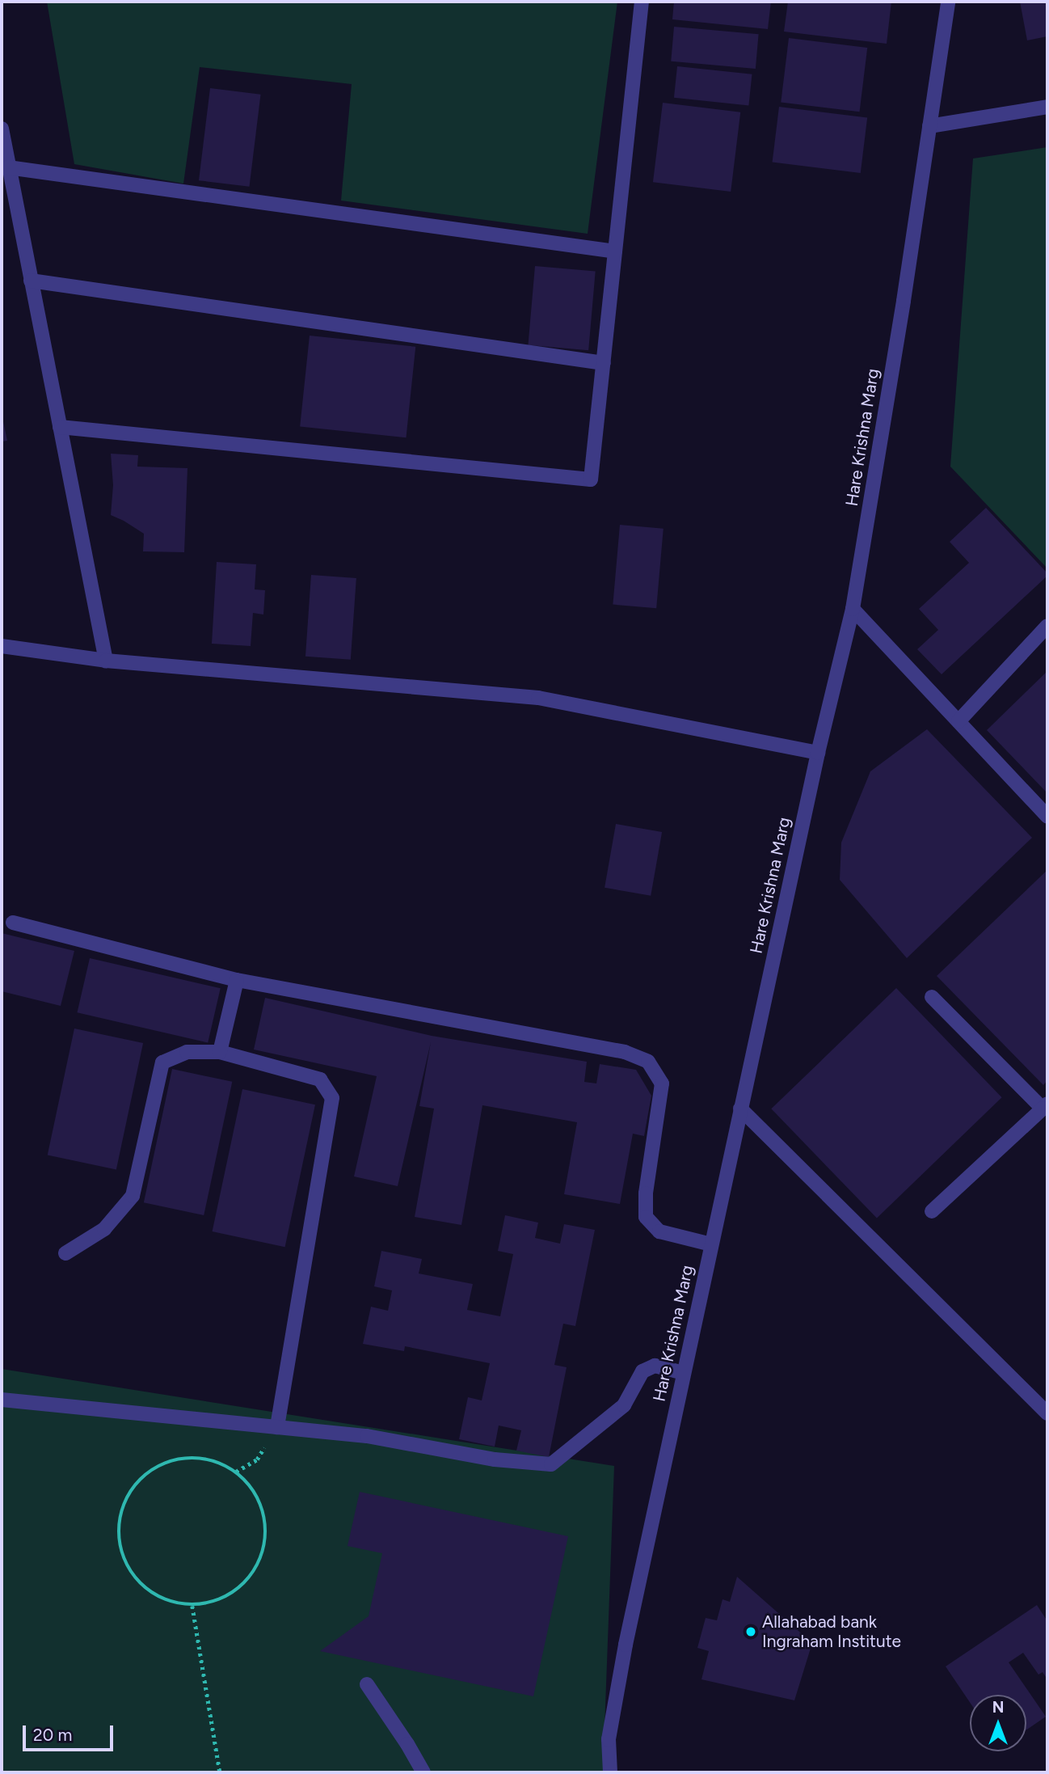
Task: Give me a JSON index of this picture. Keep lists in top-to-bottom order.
{
  "streets": {
    "street": ["Hare Krishna Marg"]
  },
  "places": ["Allahabad bank Ingraham Institute"],
  "scale_bar": "20 m",
  "north": "top"
}
